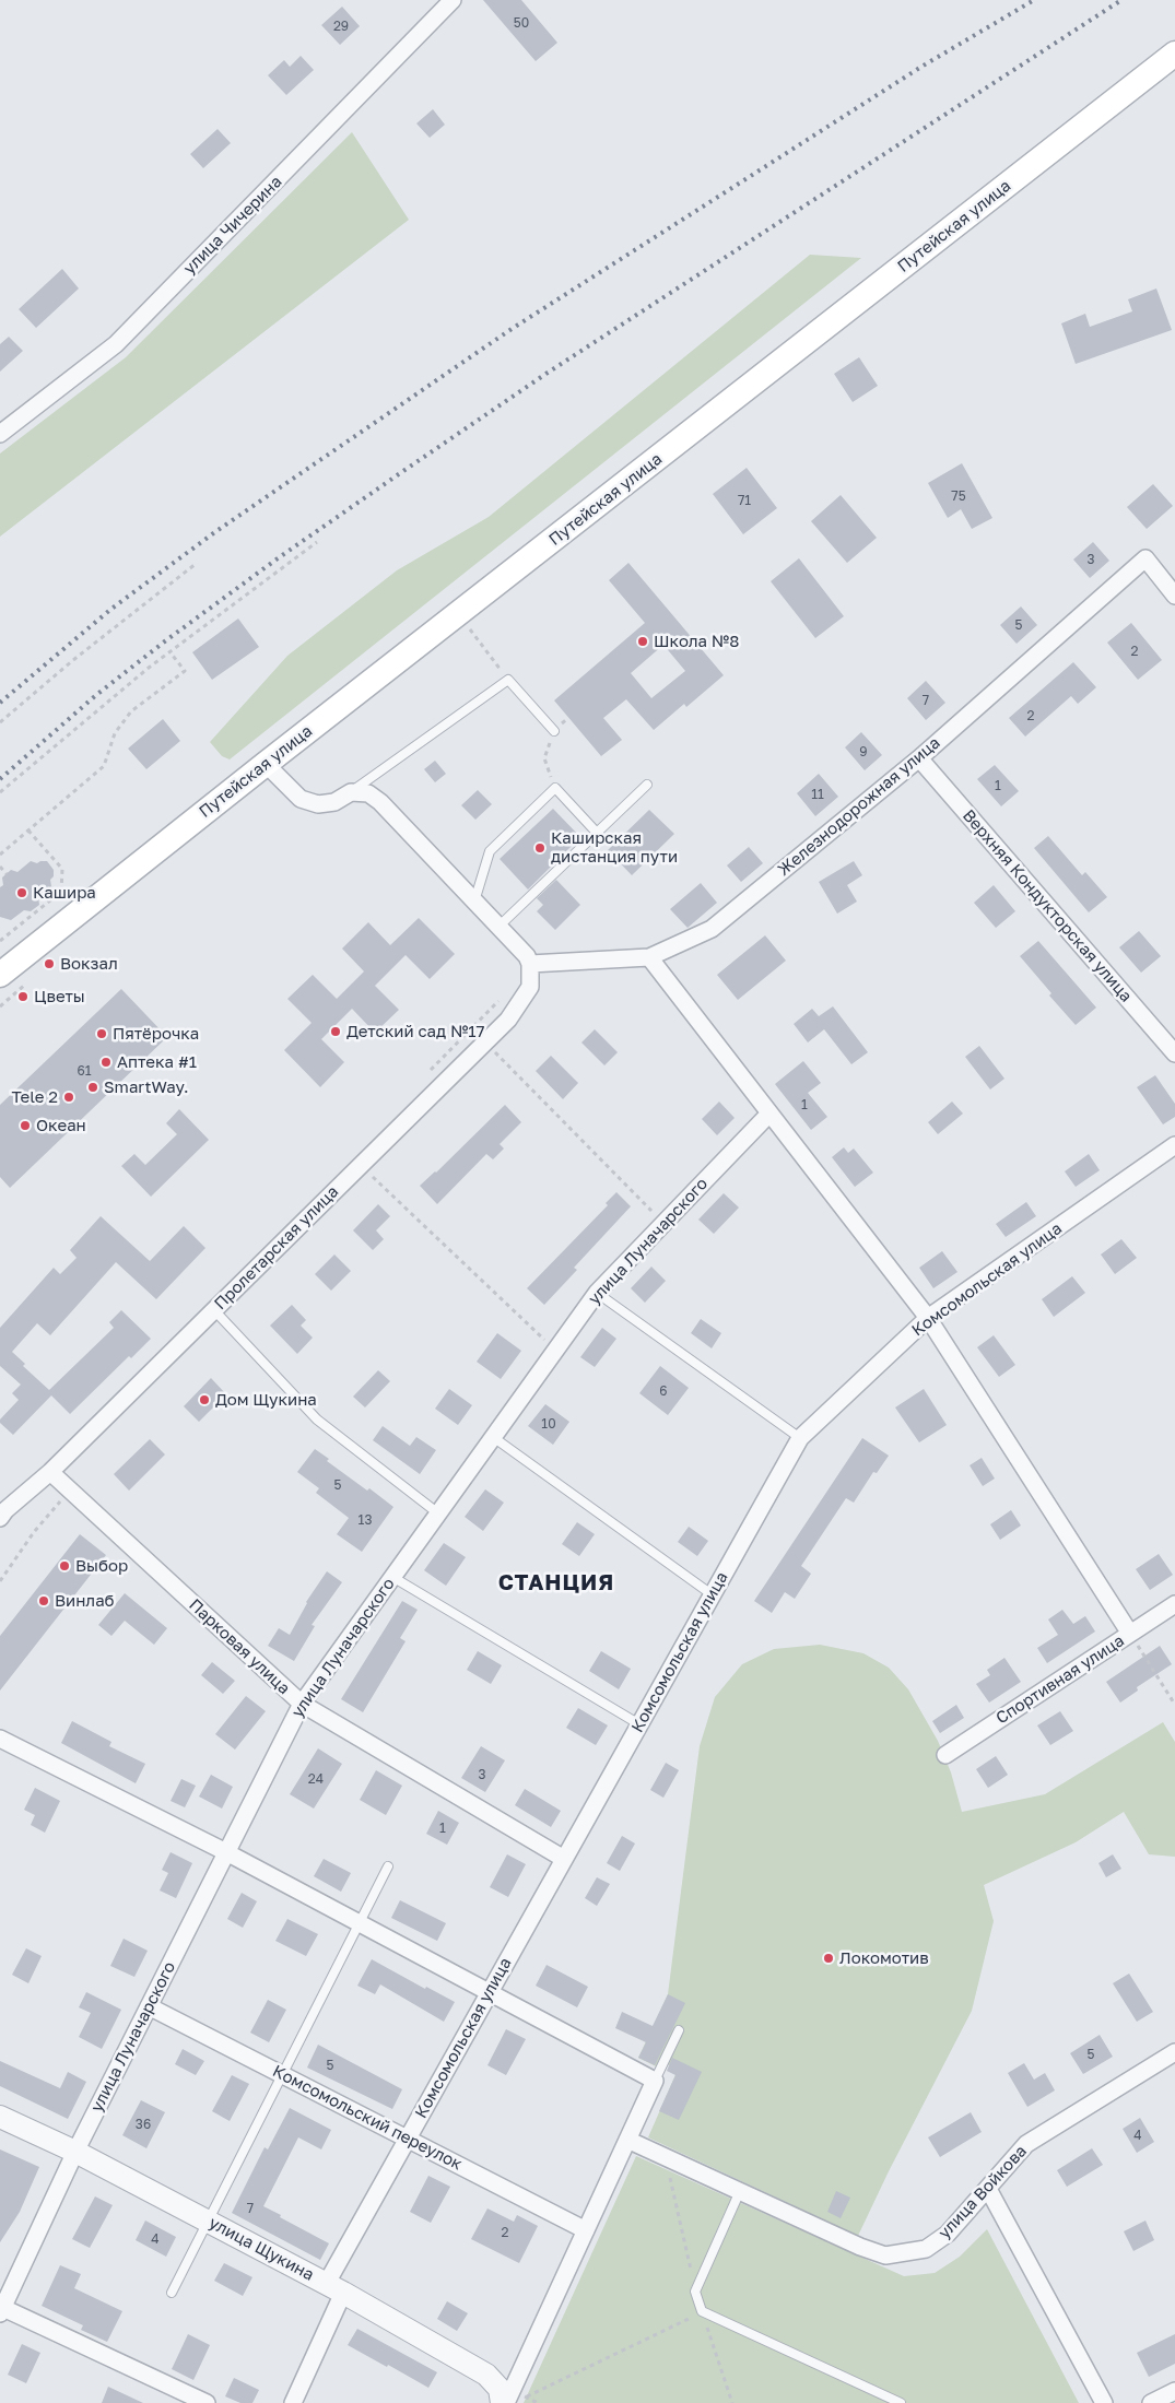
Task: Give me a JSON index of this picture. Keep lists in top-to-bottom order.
{
  "streets": {
    "main road": ["Путейская улица"],
    "street": [
      "улица Чичерина",
      "Железнодорожная улица",
      "Верхняя Кондукторская улица",
      "улица Луначарского",
      "Пролетарская улица",
      "Комсомольская улица",
      "Парковая улица",
      "Спортивная улица",
      "Комсомольский переулок",
      "улица Войкова",
      "улица Щукина"
    ]
  },
  "crossings": [
    ["Железнодорожная улица", "Верхняя Кондукторская улица"],
    ["Железнодорожная улица", "Пролетарская улица"],
    ["улица Луначарского", "Парковая улица"],
    ["улица Луначарского", "Комсомольский переулок"],
    ["улица Луначарского", "улица Щукина"],
    ["Пролетарская улица", "Парковая улица"],
    ["Комсомольская улица", "Парковая улица"],
    ["Комсомольская улица", "Комсомольский переулок"],
    ["Комсомольская улица", "улица Щукина"]
  ],
  "districts": ["СТАНЦИЯ"],
  "places": [
    "Школа №8",
    "Каширская дистанция пути",
    "Кашира",
    "Вокзал",
    "Цветы",
    "Детский сад №17",
    "Пятёрочка",
    "Аптека #1",
    "SmartWay.",
    "Tele 2",
    "Океан",
    "Дом Щукина",
    "Выбор",
    "Винлаб",
    "Локомотив"
  ],
  "house_numbers": [
    "50",
    "29",
    "75",
    "71",
    "3",
    "5",
    "2",
    "7",
    "2",
    "9",
    "1",
    "11",
    "61",
    "1",
    "6",
    "10",
    "5",
    "13",
    "3",
    "24",
    "1",
    "5",
    "5",
    "36",
    "4",
    "7",
    "2",
    "4"
  ]
}
